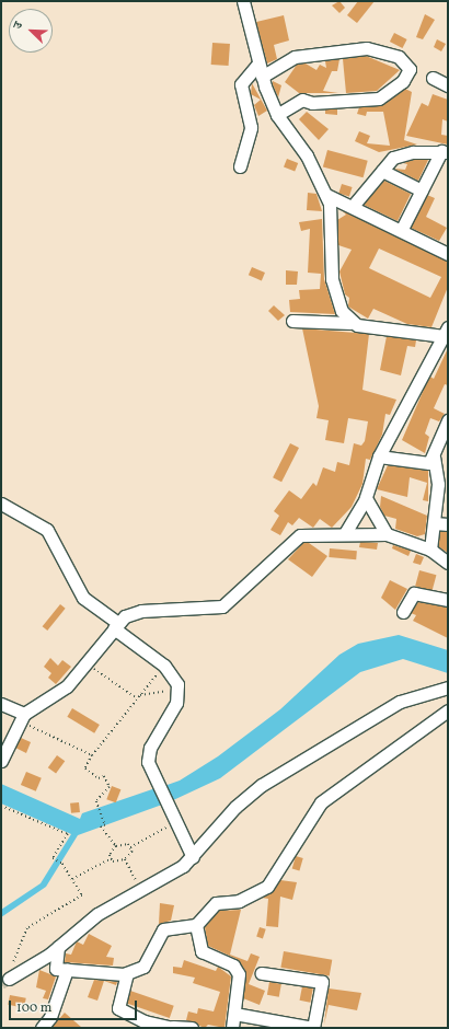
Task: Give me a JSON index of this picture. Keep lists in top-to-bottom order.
{
  "scale_bar": "100 m",
  "north": "top left"
}
